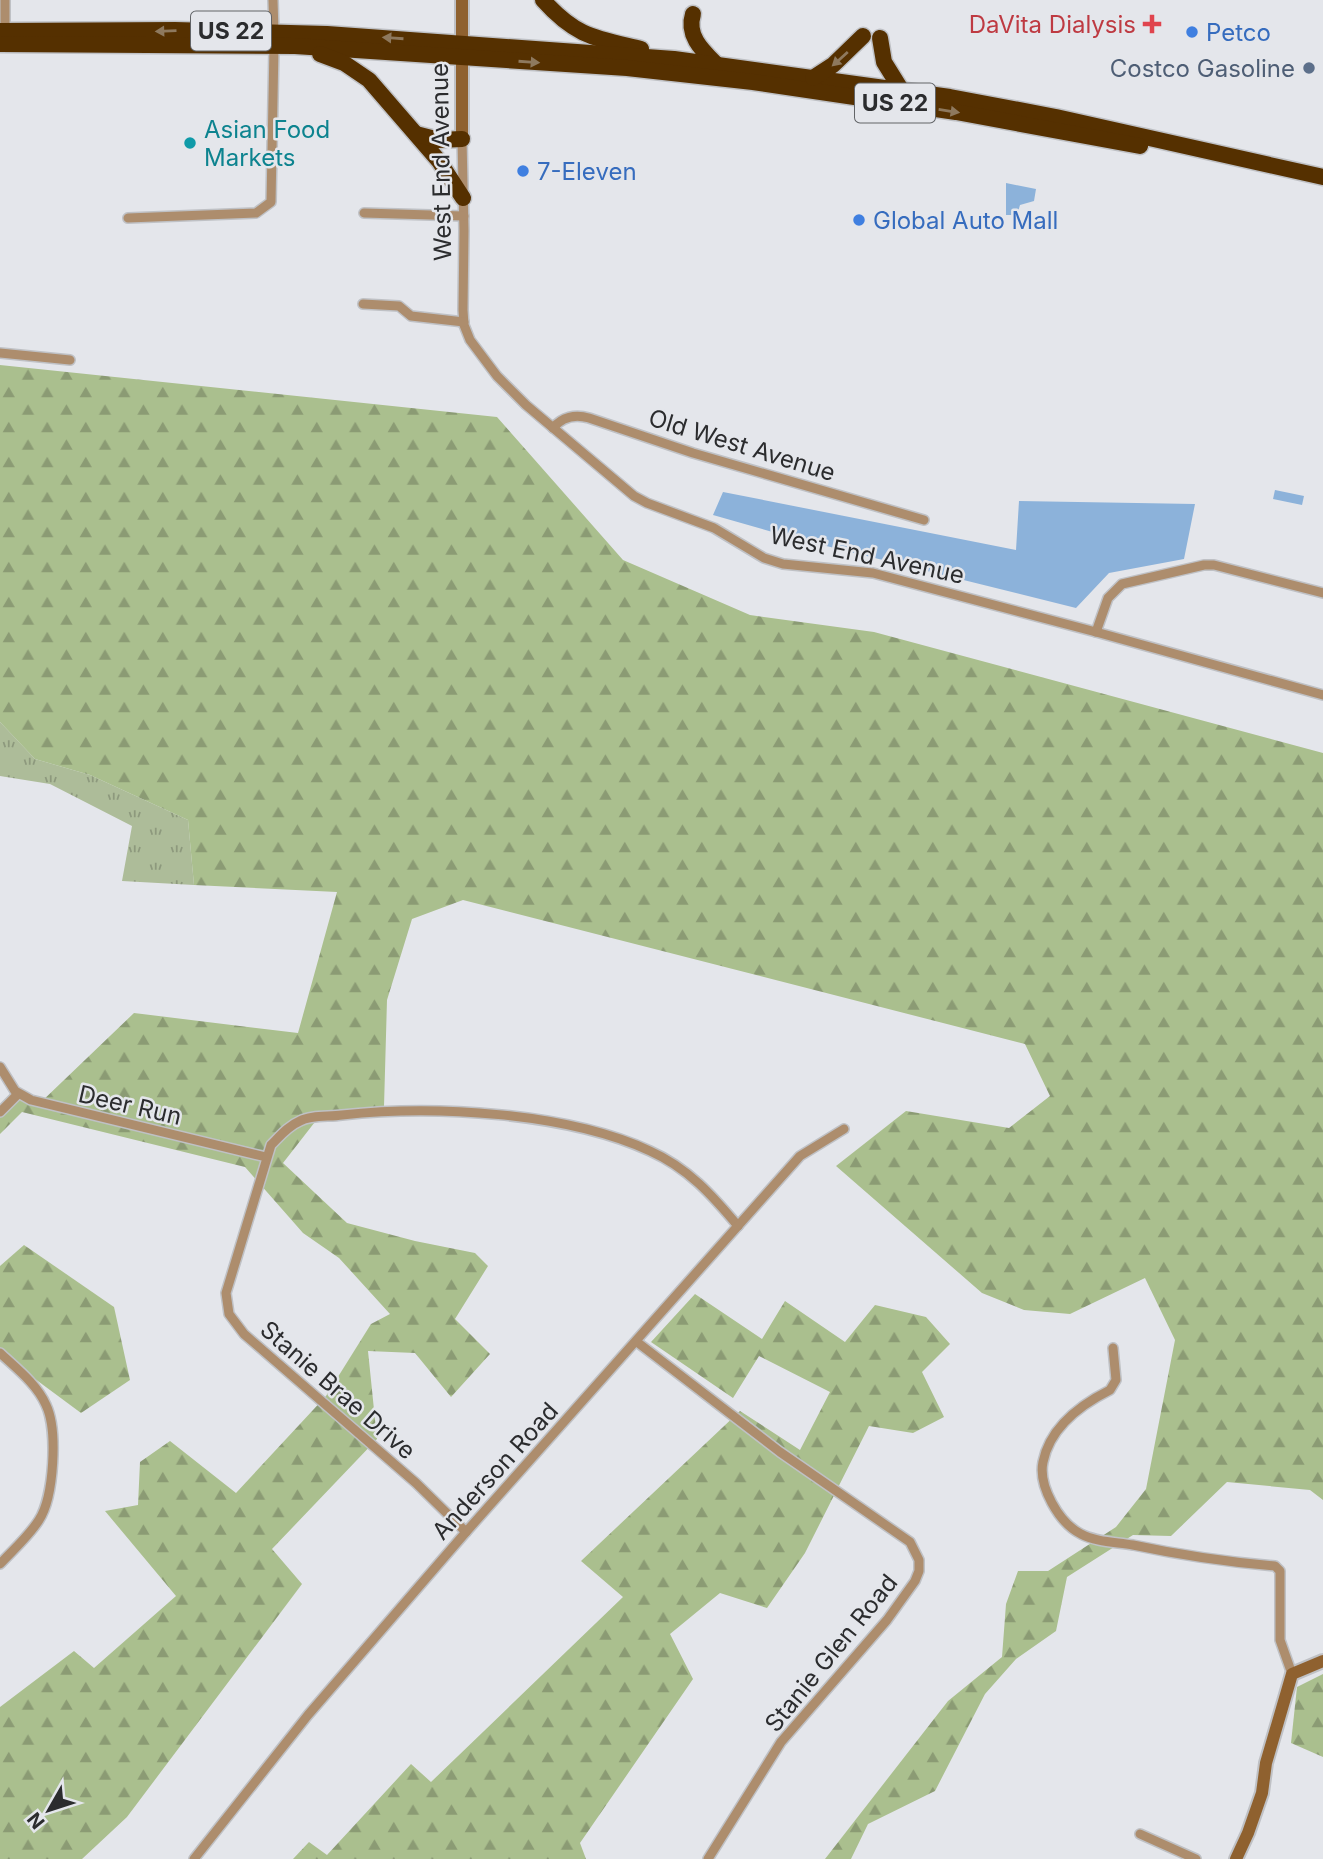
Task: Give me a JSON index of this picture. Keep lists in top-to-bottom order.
{
  "streets": {
    "highway": ["US 22"],
    "street": [
      "West End Avenue",
      "Old West Avenue",
      "Deer Run",
      "Stanie Brae Drive",
      "Anderson Road",
      "Stanie Glen Road"
    ]
  },
  "crossings": [
    ["US 22", "West End Avenue"],
    ["West End Avenue", "Old West Avenue"],
    ["Deer Run", "Stanie Brae Drive"],
    ["Stanie Brae Drive", "Anderson Road"],
    ["Anderson Road", "Stanie Glen Road"]
  ],
  "places": {
    "health": ["DaVita Dialysis"],
    "other": [
      "Petco",
      "Costco Gasoline",
      "Asian Food Markets",
      "7-Eleven",
      "Global Auto Mall"
    ]
  },
  "north": "bottom left"
}
